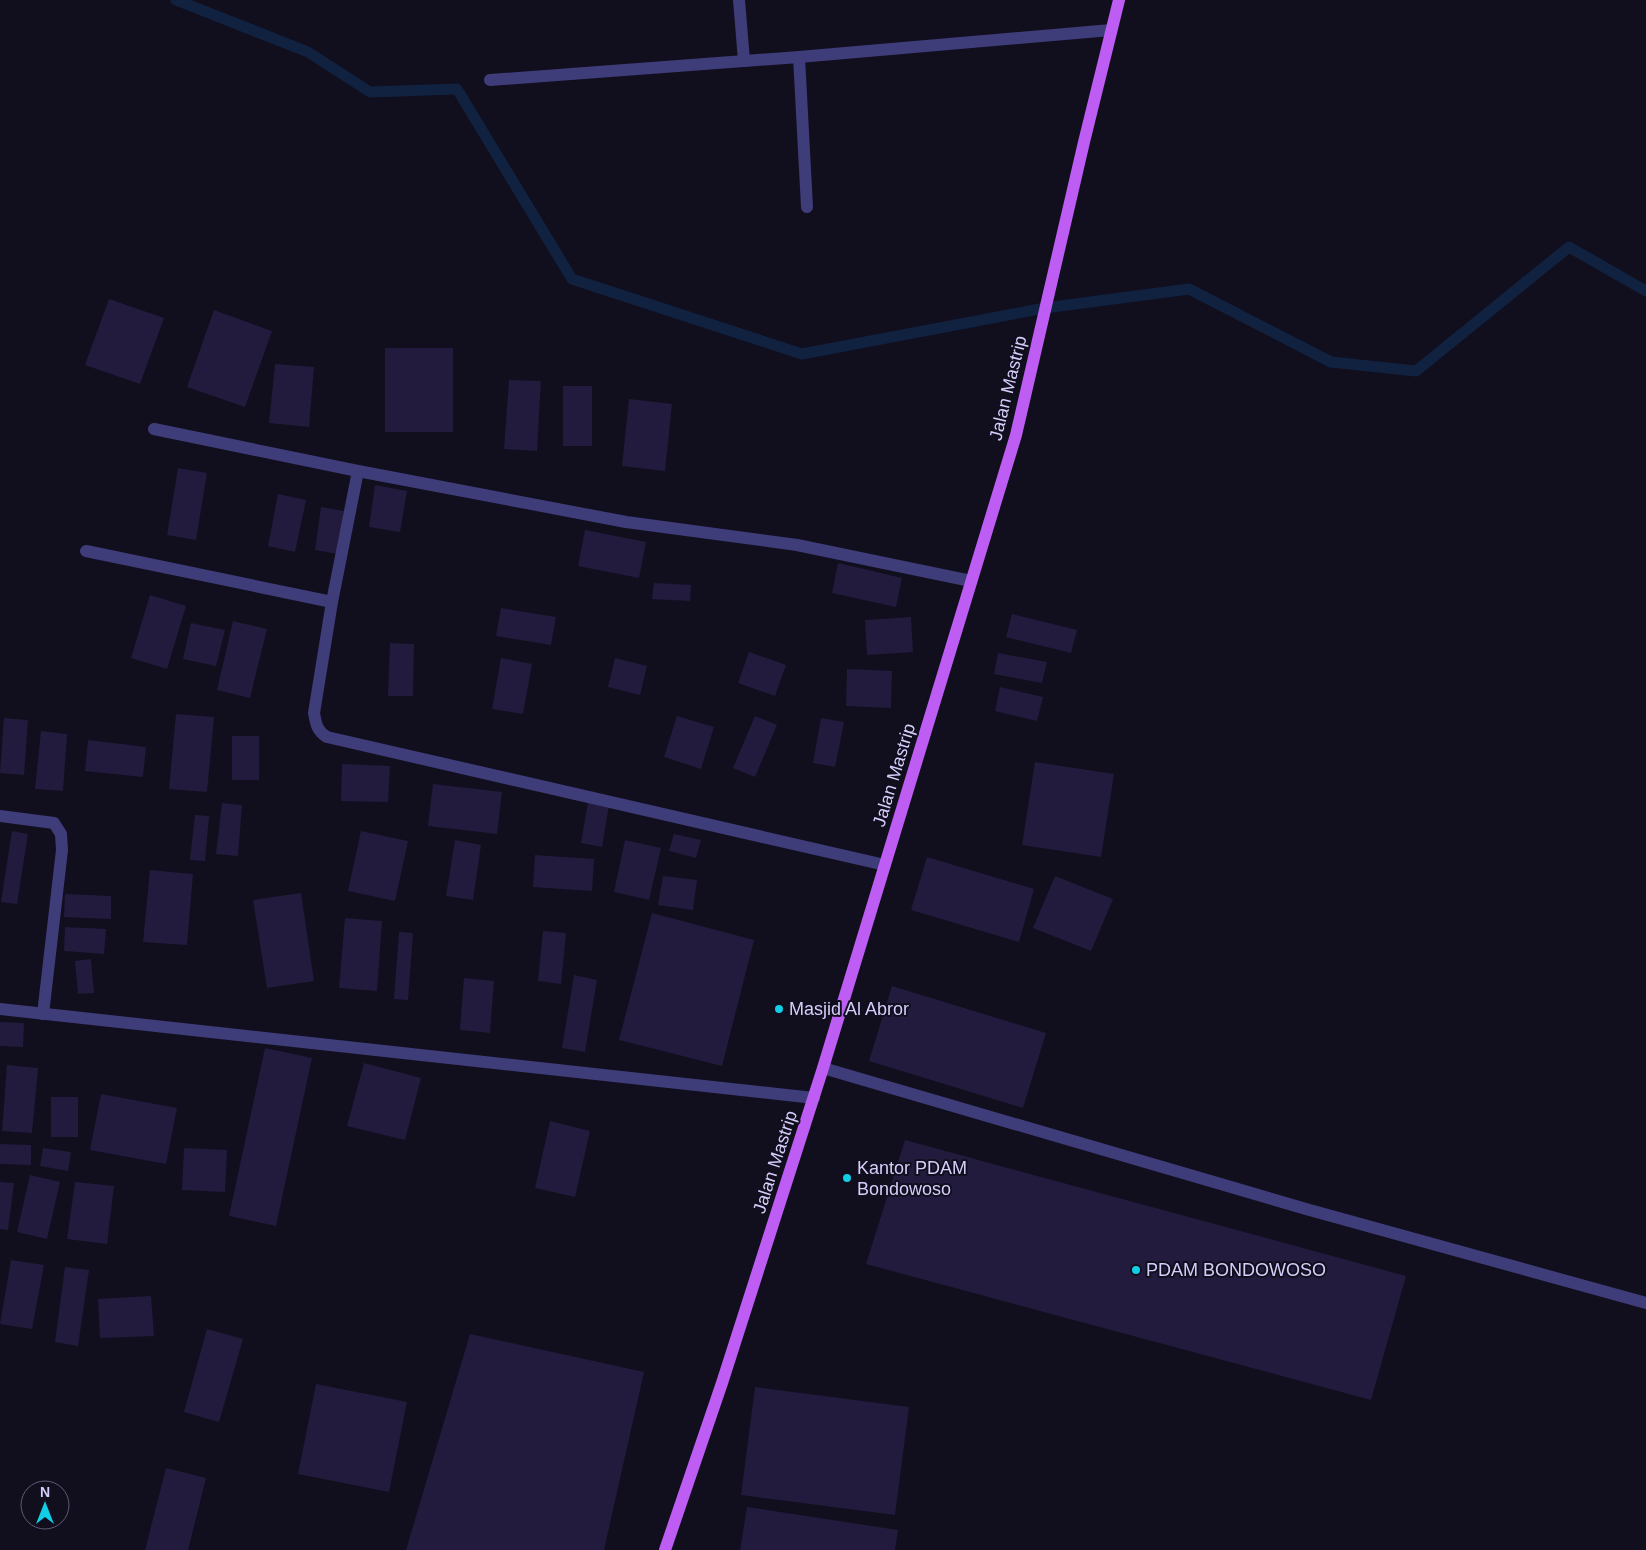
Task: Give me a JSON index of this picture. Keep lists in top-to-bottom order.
{
  "streets": {
    "main road": ["Jalan Mastrip"]
  },
  "places": ["Masjid Al Abror", "Kantor PDAM Bondowoso", "PDAM BONDOWOSO"],
  "north": "top"
}
